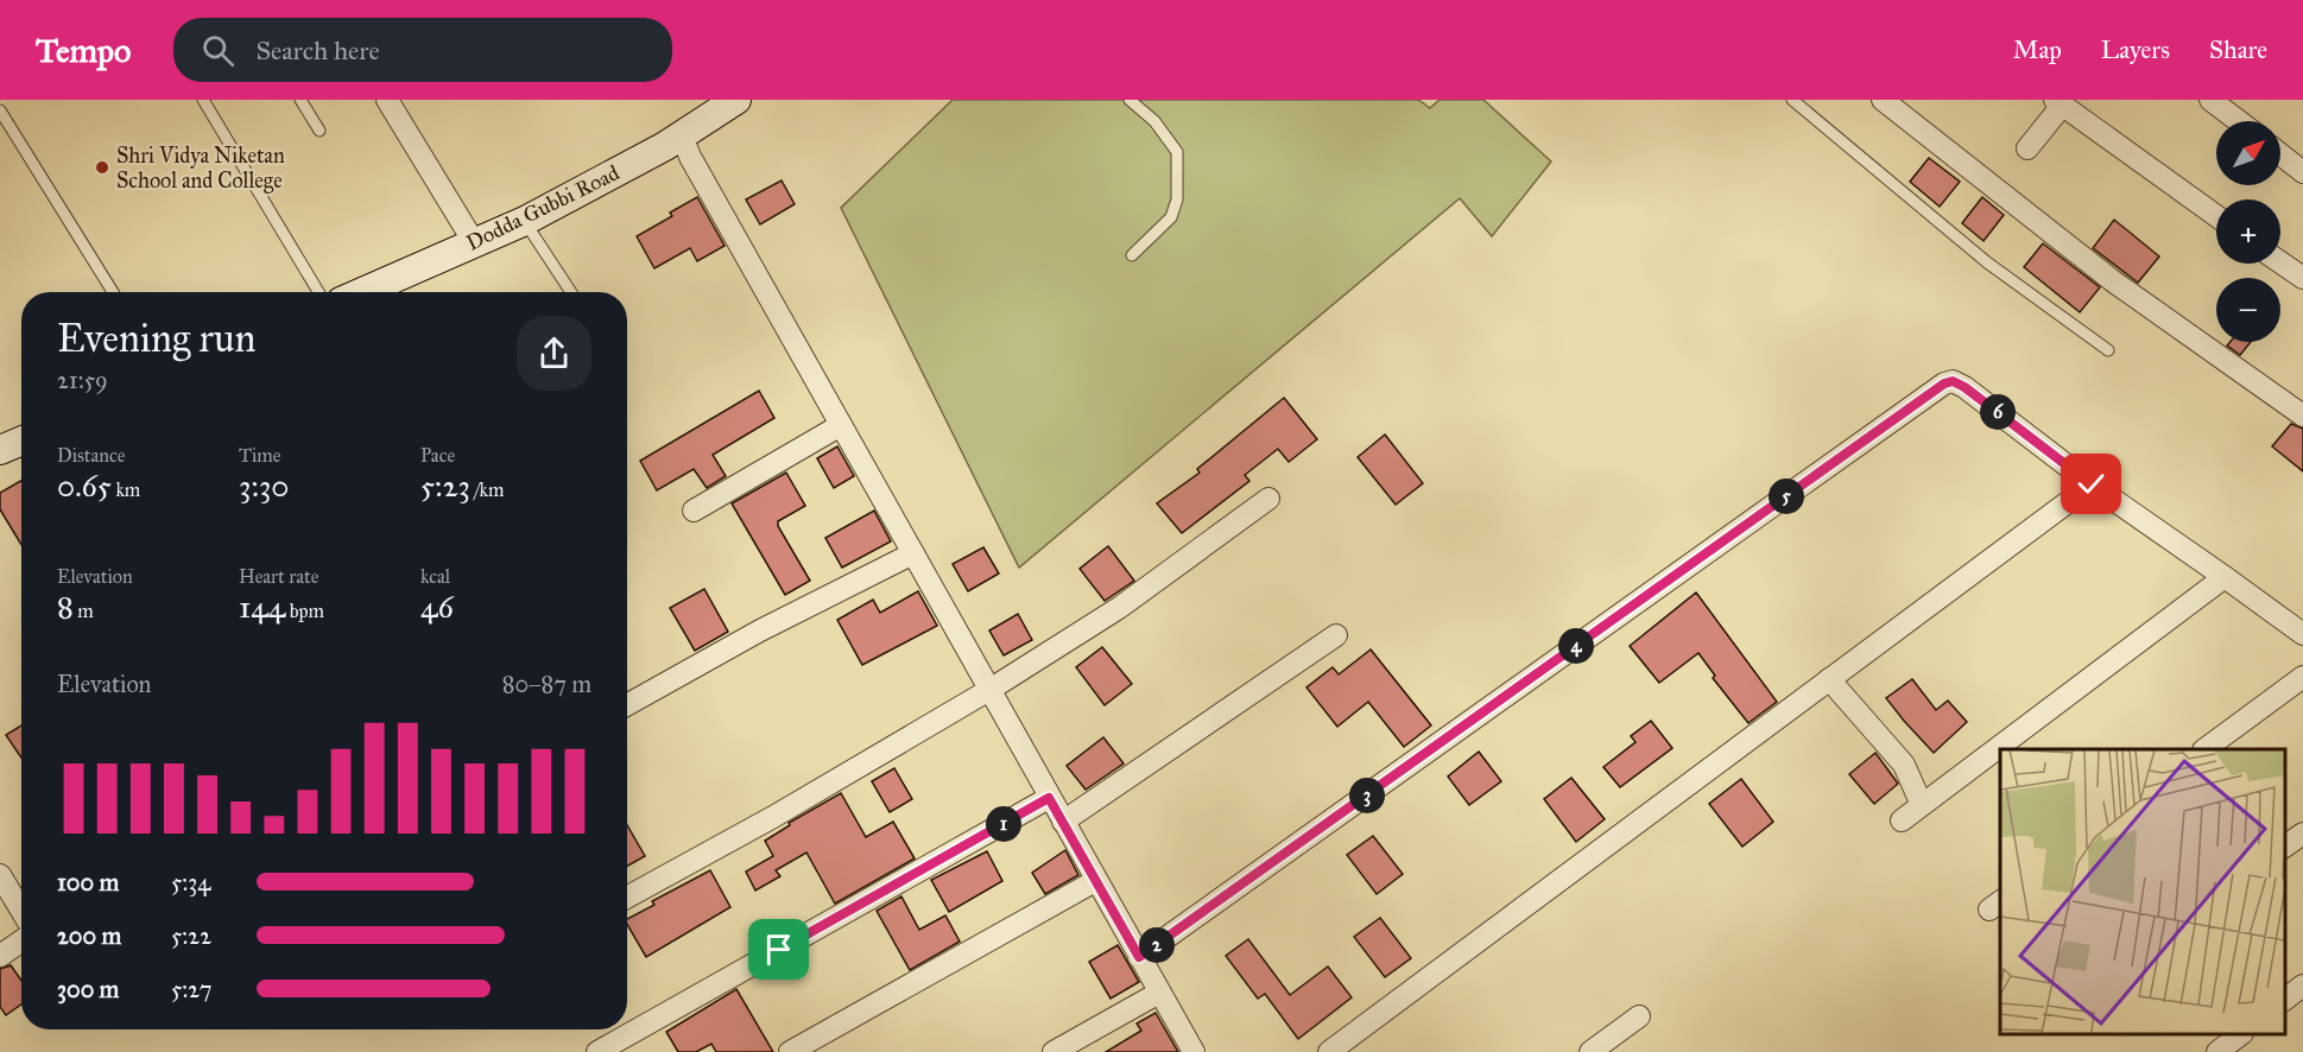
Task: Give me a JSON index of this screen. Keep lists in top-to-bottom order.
{
  "streets": {
    "main road": ["Dodda Gubbi Road"]
  },
  "places": ["Shri Vidya Niketan School and College"],
  "north": "top right",
  "page": {
    "header": "Tempo",
    "search": "Search here",
    "nav": ["Map", "Layers", "Share"],
    "map_buttons": ["+", "−"],
    "heading": ["Evening run", "21:59"],
    "pins": [
      "6",
      "5",
      "4",
      "3",
      "1",
      "2"
    ],
    "stats": [
      ["Distance", "0.65 km"],
      ["Time", "3:30"],
      ["Pace", "5:23 /km"],
      ["Elevation", "8 m"],
      ["Heart rate", "144 bpm"],
      ["kcal", "46"]
    ],
    "chart": ["Elevation", "80–87 m"],
    "list": [
      {
        "name": "100 m",
        "note": "5:34"
      },
      {
        "name": "200 m",
        "note": "5:22"
      },
      {
        "name": "300 m",
        "note": "5:27"
      }
    ]
  }
}
